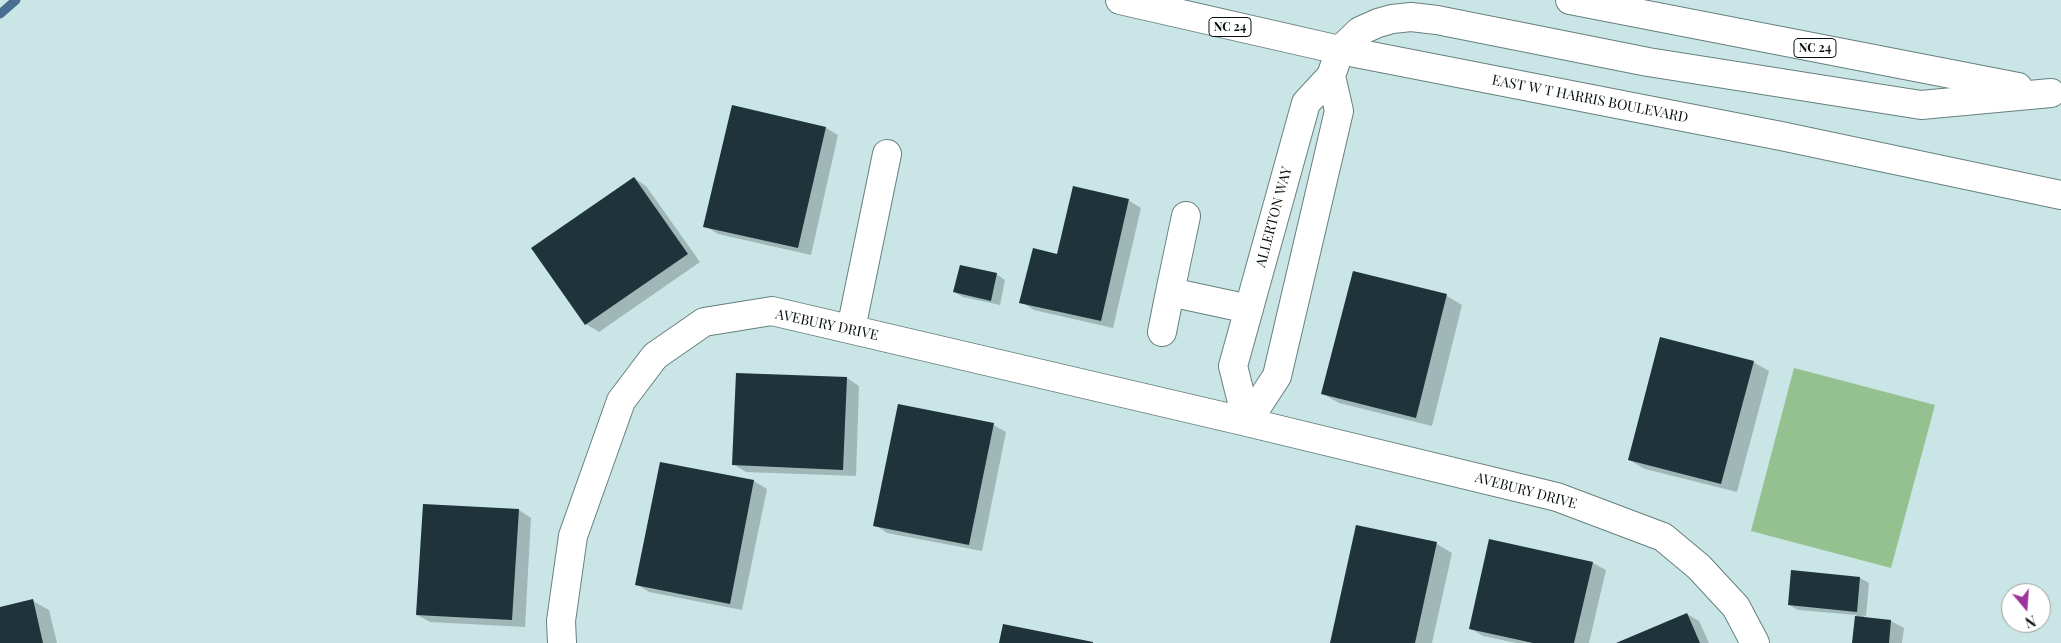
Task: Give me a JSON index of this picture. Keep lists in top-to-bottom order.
{
  "streets": {
    "street": [
      "NC 24",
      "EAST W T HARRIS BOULEVARD",
      "ALLERTON WAY",
      "AVEBURY DRIVE"
    ]
  },
  "crossings": [
    ["EAST W T HARRIS BOULEVARD", "ALLERTON WAY"],
    ["ALLERTON WAY", "AVEBURY DRIVE"]
  ],
  "north": "bottom"
}
